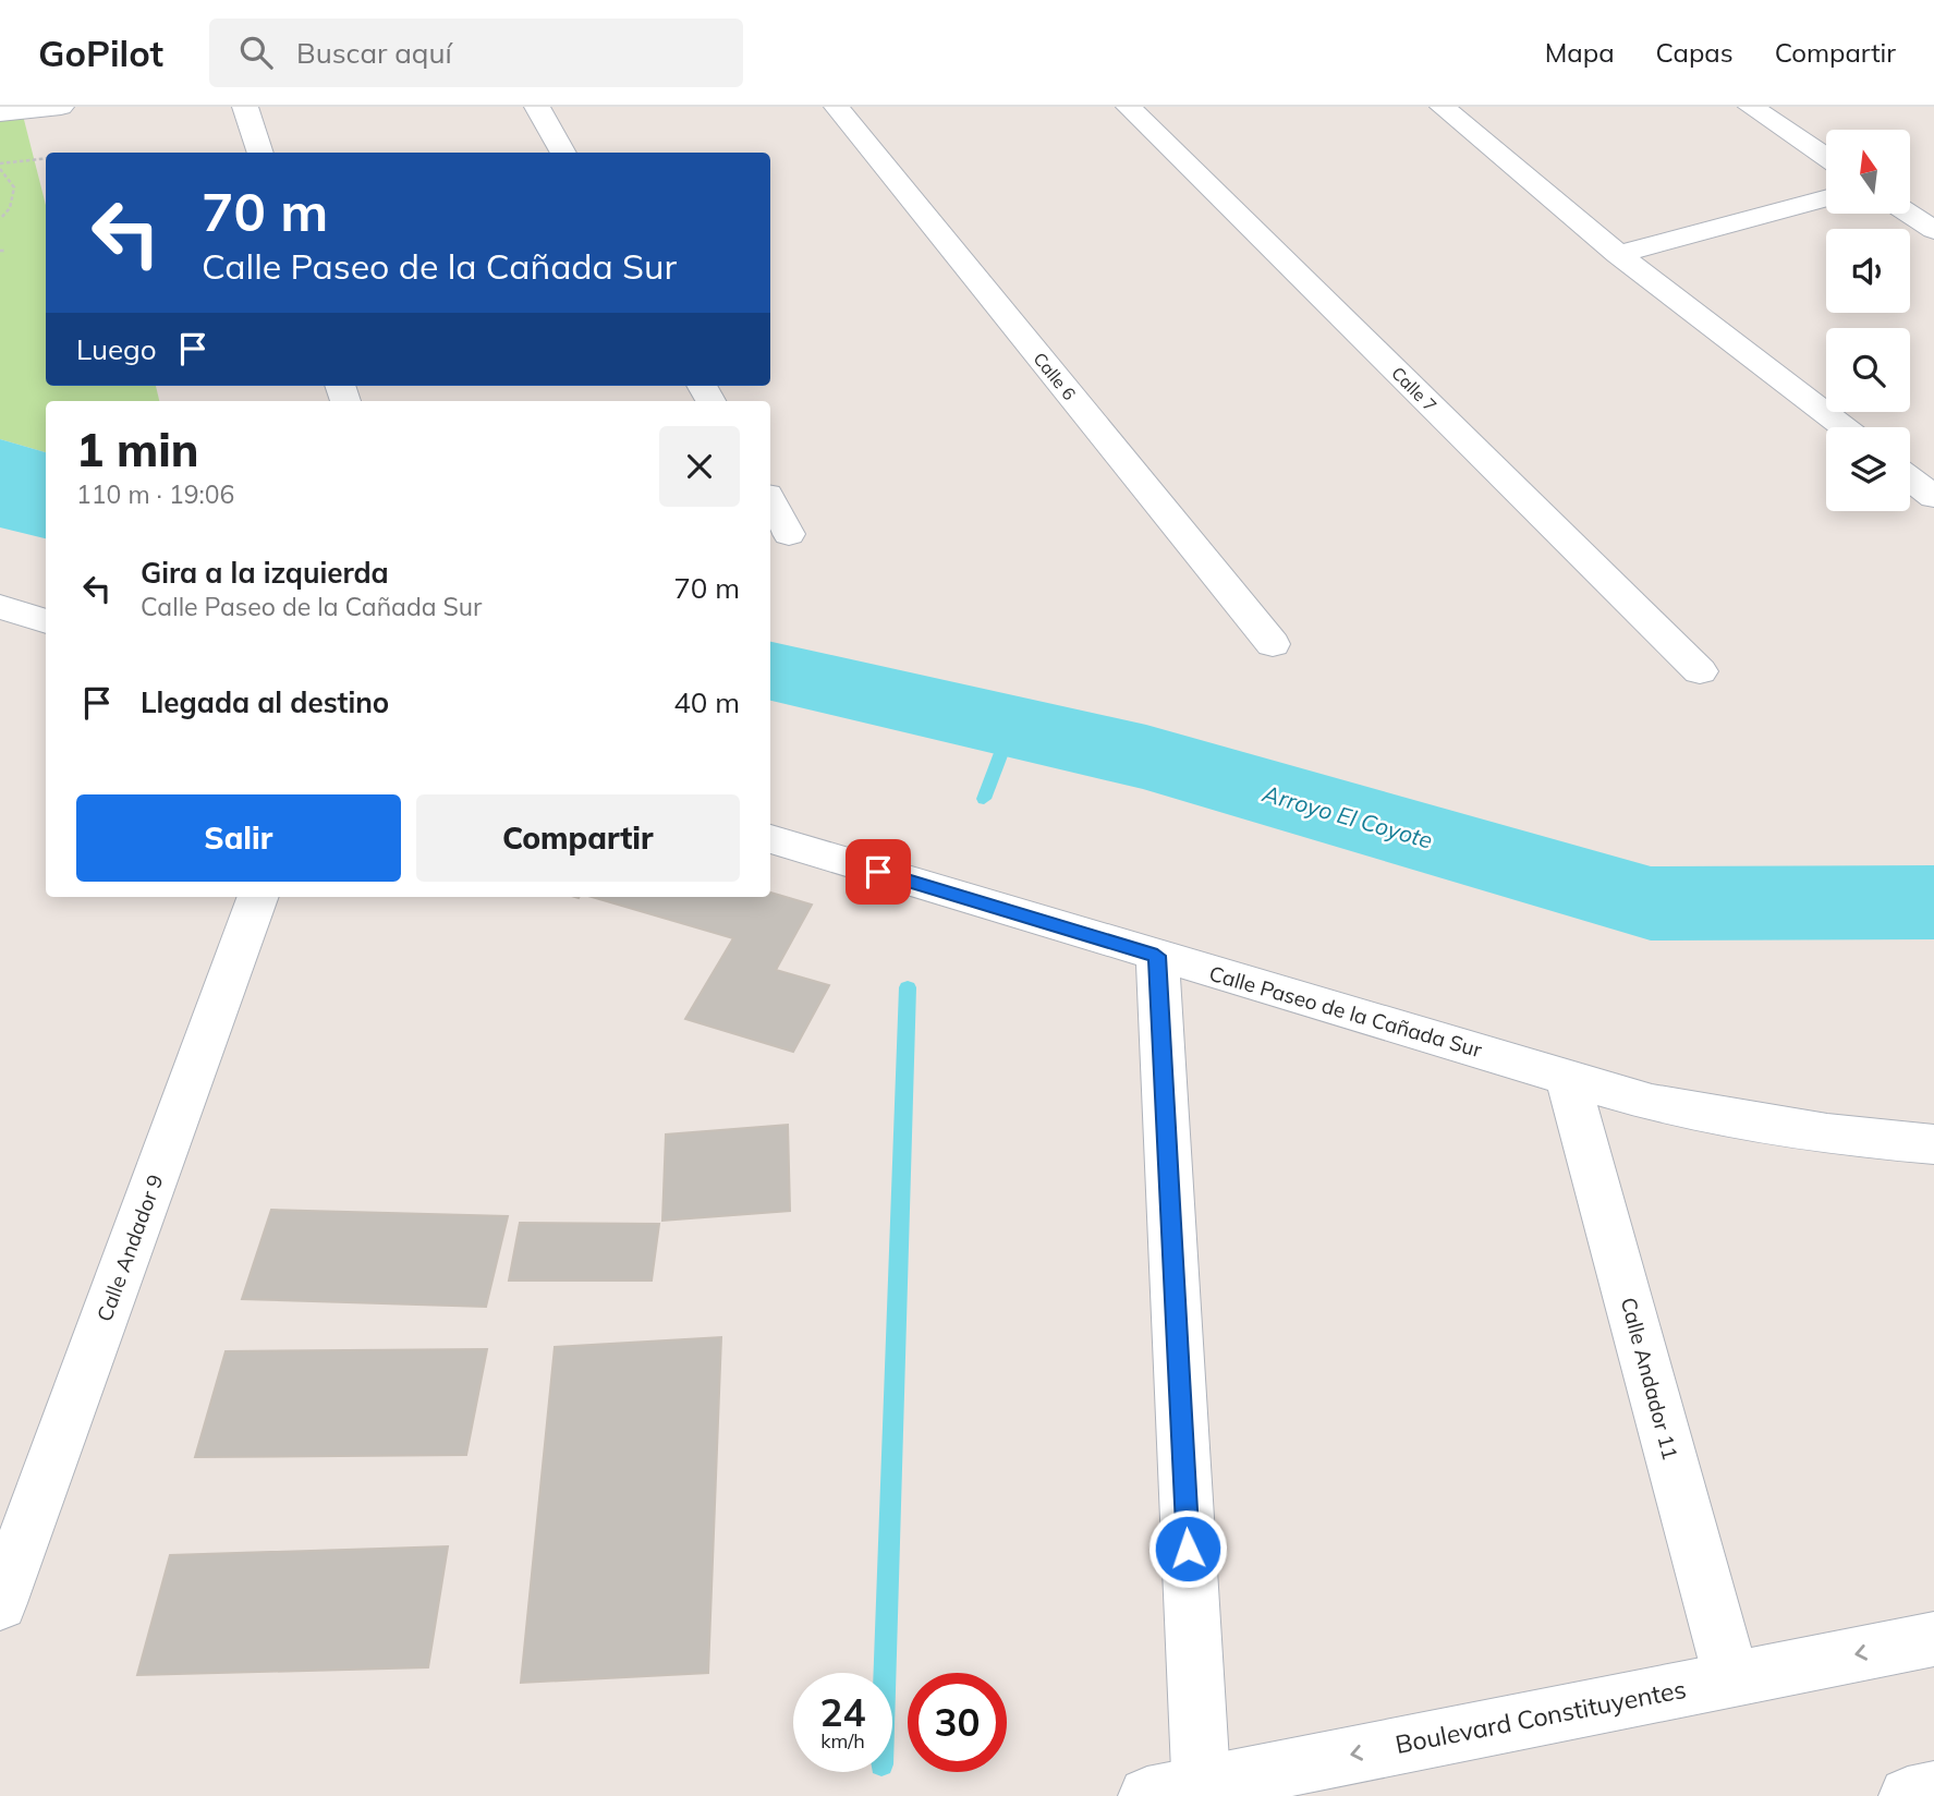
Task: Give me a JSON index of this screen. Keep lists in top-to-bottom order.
{
  "streets": {
    "street": [
      "Calle 6",
      "Calle 7",
      "Calle Paseo de la Cañada Sur",
      "Calle Andador 9",
      "Calle Andador 11",
      "Boulevard Constituyentes"
    ]
  },
  "crossings": [
    ["Calle Paseo de la Cañada Sur", "Calle Andador 11"],
    ["Calle Andador 11", "Boulevard Constituyentes"]
  ],
  "one_way": ["Boulevard Constituyentes"],
  "water": ["Arroyo El Coyote"],
  "north": "top",
  "page": {
    "header": "GoPilot",
    "search": "Buscar aquí",
    "nav": ["Mapa", "Capas", "Compartir"],
    "turn": ["70 m", "Calle Paseo de la Cañada Sur"],
    "then": "Luego",
    "heading": ["1 min", "110 m · 19:06"],
    "list": [
      {
        "name": "Gira a la izquierda",
        "note": "Calle Paseo de la Cañada Sur",
        "value": "70 m"
      },
      {
        "name": "Llegada al destino",
        "value": "40 m"
      }
    ],
    "buttons": ["Salir", "Compartir"],
    "speed": "24 km/h",
    "limit": "30"
  }
}
